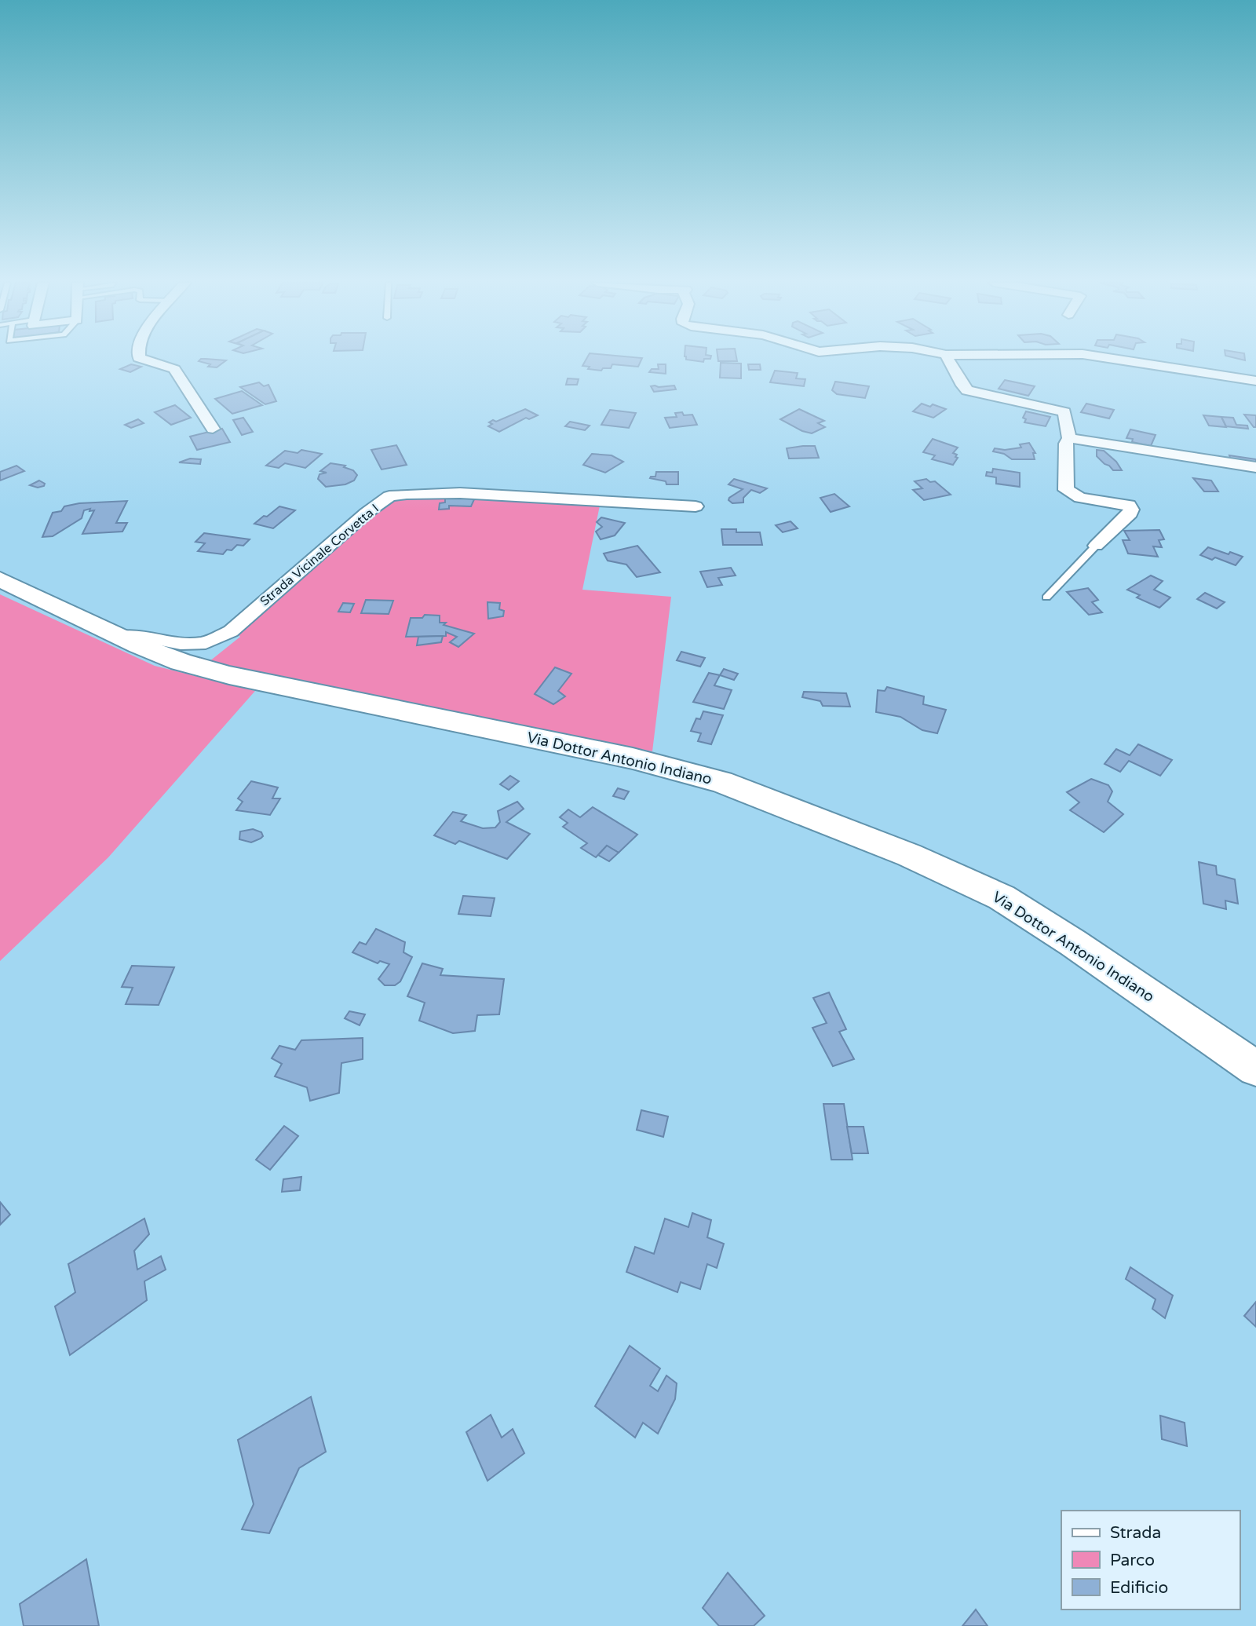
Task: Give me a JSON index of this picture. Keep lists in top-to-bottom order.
{
  "streets": {
    "main road": ["Via Dottor Antonio Indiano"],
    "street": ["Strada Vicinale Corvetta I"]
  },
  "crossings": [
    ["Strada Vicinale Corvetta I", "Via Dottor Antonio Indiano"]
  ],
  "legend": ["Strada", "Parco", "Edificio"]
}
